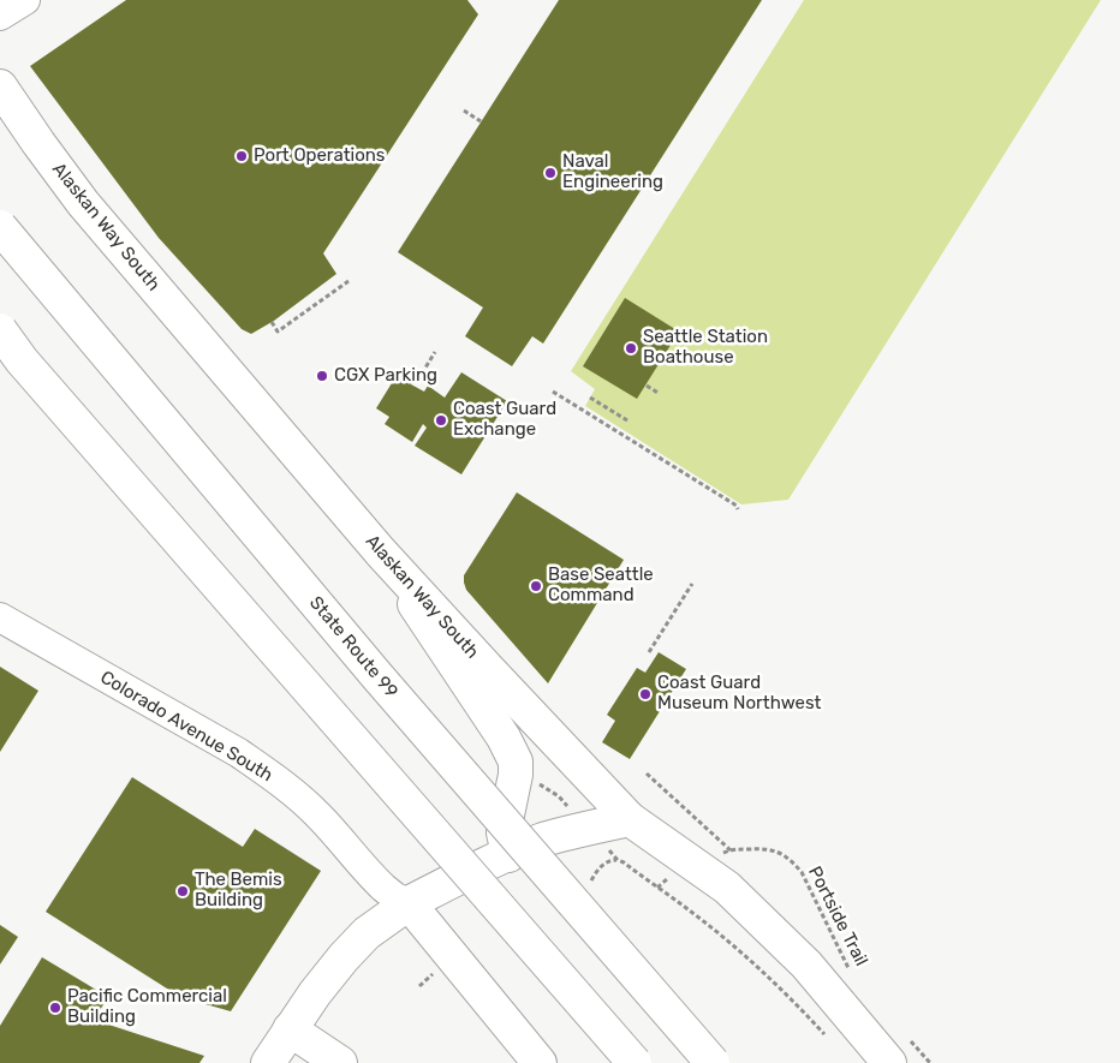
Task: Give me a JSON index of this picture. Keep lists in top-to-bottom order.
{
  "streets": {
    "main road": ["Alaskan Way South", "State Route 99"],
    "street": ["Colorado Avenue South"],
    "path": ["Portside Trail"]
  },
  "places": [
    "Port Operations",
    "Naval Engineering",
    "Seattle Station Boathouse",
    "CGX Parking",
    "Coast Guard Exchange",
    "Base Seattle Command",
    "Coast Guard Museum Northwest",
    "The Bemis Building",
    "Pacific Commercial Building"
  ]
}
